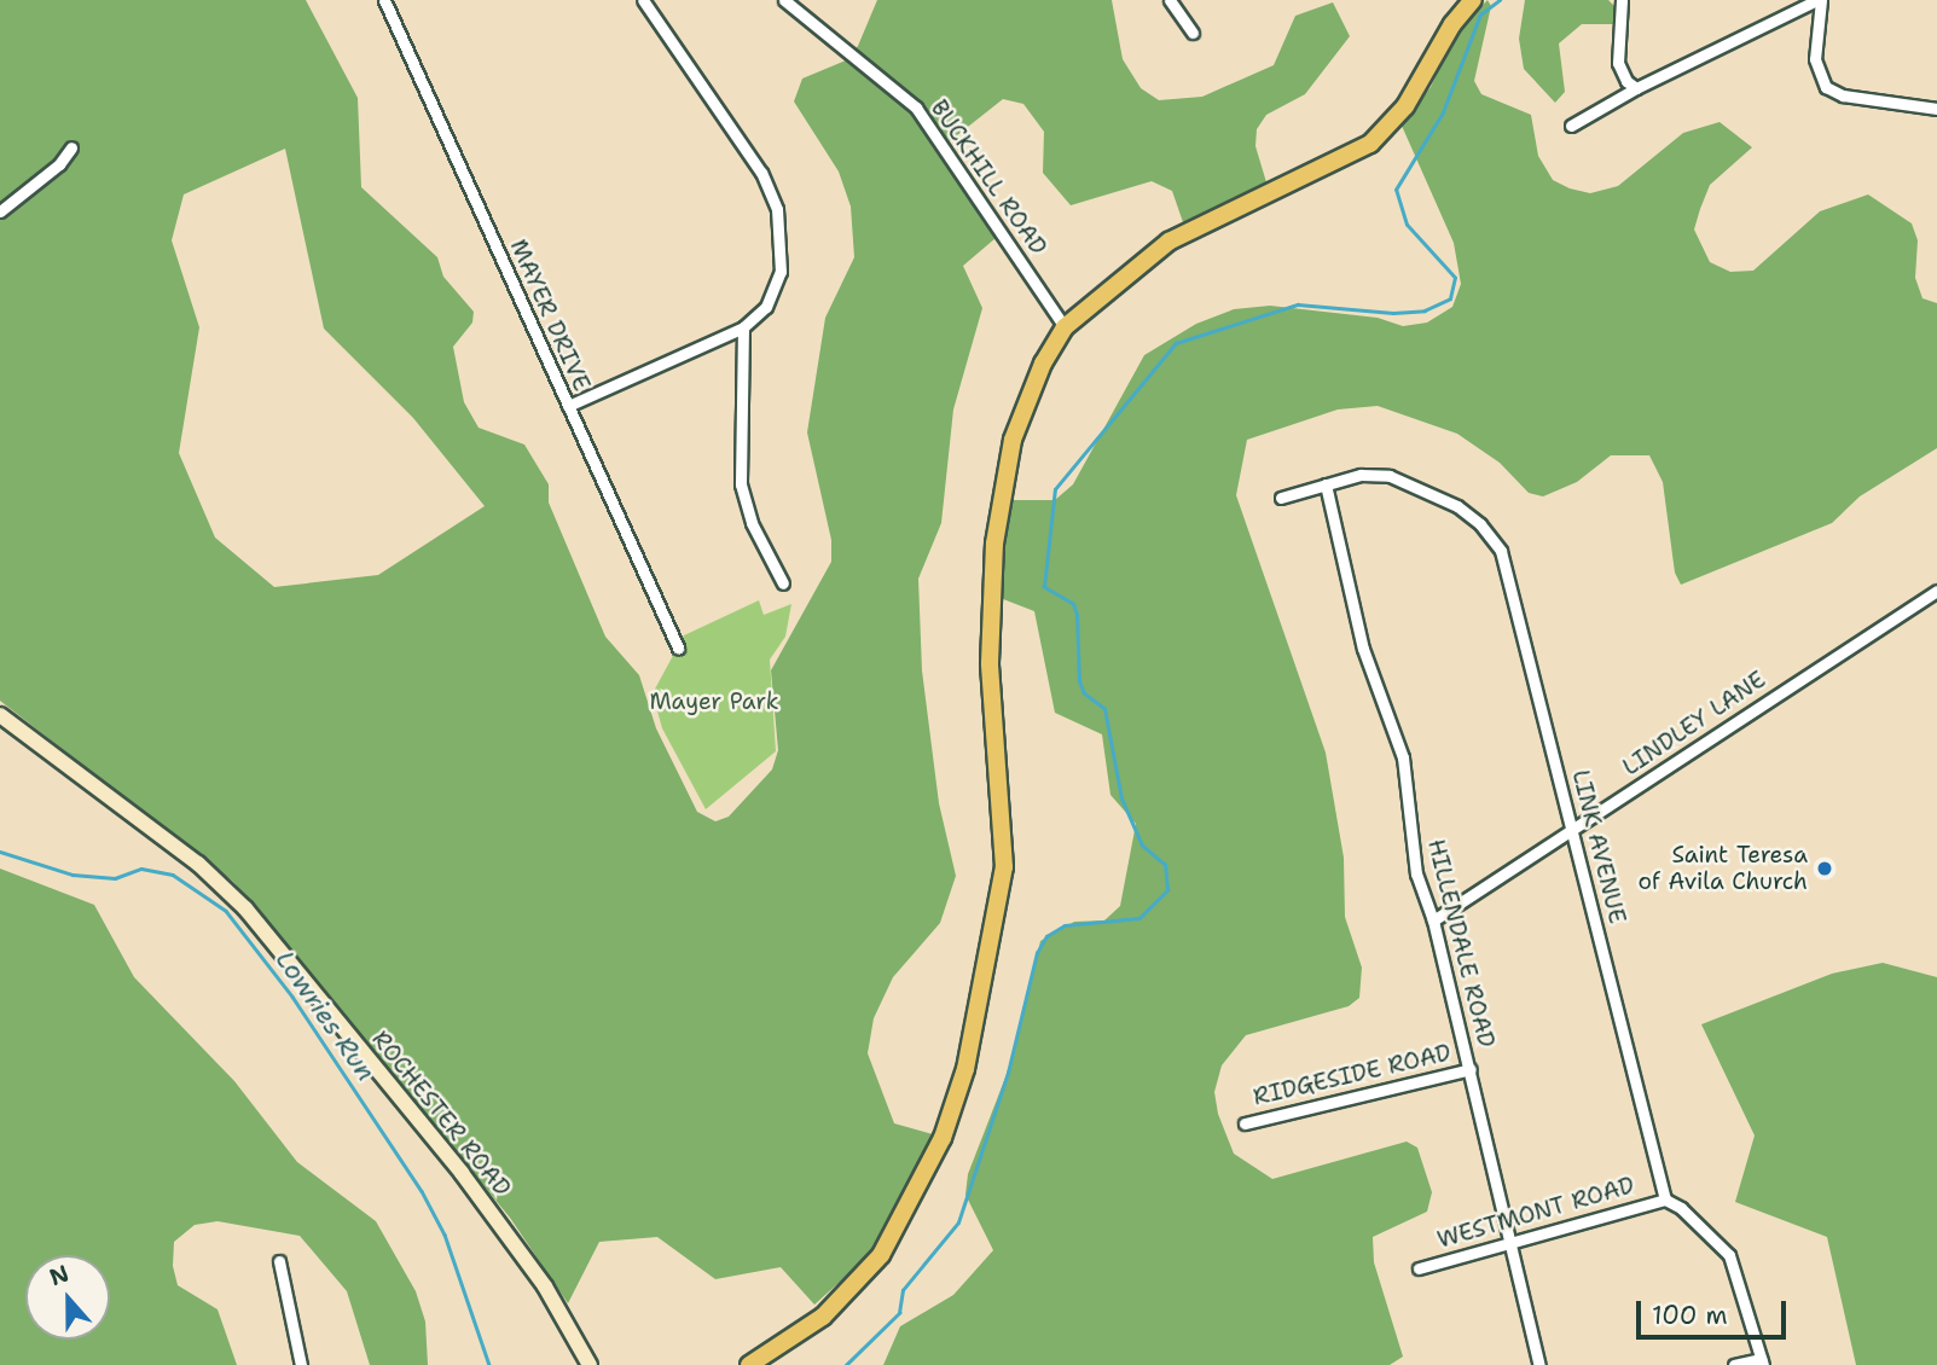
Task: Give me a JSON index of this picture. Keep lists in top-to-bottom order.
{
  "streets": {
    "street": [
      "BUCKHILL ROAD",
      "MAYER DRIVE",
      "LINDLEY LANE",
      "LINK AVENUE",
      "HILLENDALE ROAD",
      "RIDGESIDE ROAD",
      "ROCHESTER ROAD",
      "WESTMONT ROAD"
    ]
  },
  "crossings": [
    ["LINDLEY LANE", "LINK AVENUE"],
    ["LINDLEY LANE", "HILLENDALE ROAD"],
    ["LINK AVENUE", "HILLENDALE ROAD"],
    ["LINK AVENUE", "WESTMONT ROAD"],
    ["HILLENDALE ROAD", "RIDGESIDE ROAD"],
    ["HILLENDALE ROAD", "WESTMONT ROAD"]
  ],
  "water": ["Lowries Run"],
  "parks": ["Mayer Park"],
  "places": ["Saint Teresa of Avila Church"],
  "scale_bar": "100 m",
  "north": "top"
}
